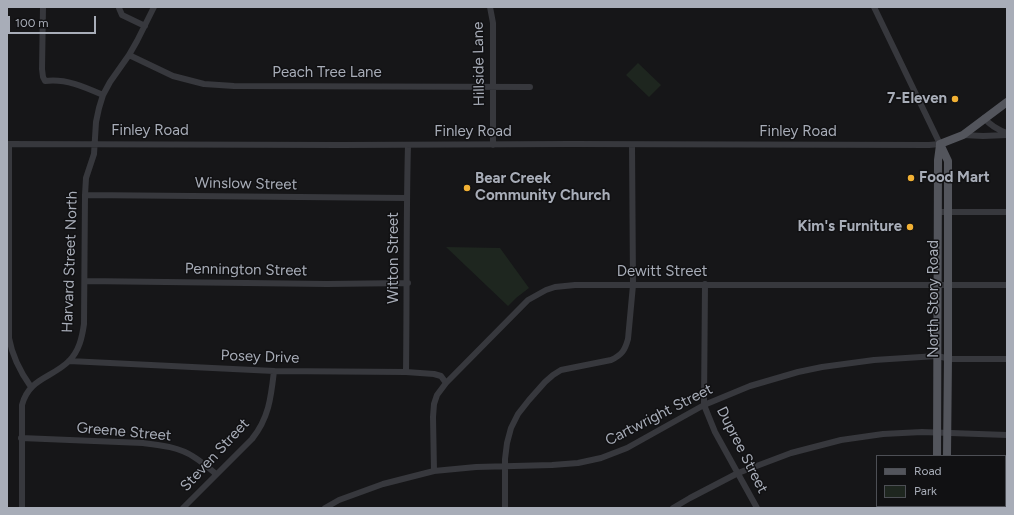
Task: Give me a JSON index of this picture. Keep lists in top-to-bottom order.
{
  "streets": {
    "main road": ["North Story Road"],
    "street": [
      "Hillside Lane",
      "Peach Tree Lane",
      "Finley Road",
      "Winslow Street",
      "Witton Street",
      "Harvard Street North",
      "Pennington Street",
      "Dewitt Street",
      "Posey Drive",
      "Cartwright Street",
      "Greene Street",
      "Dupree Street",
      "Steven Street"
    ]
  },
  "crossings": [
    ["Hillside Lane", "Peach Tree Lane"],
    ["Hillside Lane", "Finley Road"],
    ["Peach Tree Lane", "Harvard Street North"],
    ["Finley Road", "Witton Street"],
    ["Finley Road", "Harvard Street North"],
    ["Finley Road", "North Story Road"],
    ["Winslow Street", "Witton Street"],
    ["Winslow Street", "Harvard Street North"],
    ["Witton Street", "Pennington Street"],
    ["Witton Street", "Posey Drive"],
    ["Harvard Street North", "Pennington Street"],
    ["Harvard Street North", "Posey Drive"],
    ["Harvard Street North", "Greene Street"],
    ["Dewitt Street", "North Story Road"],
    ["Dewitt Street", "Posey Drive"],
    ["Dewitt Street", "Cartwright Street"],
    ["Dewitt Street", "Dupree Street"],
    ["North Story Road", "Cartwright Street"],
    ["Posey Drive", "Steven Street"],
    ["Cartwright Street", "Dupree Street"],
    ["Greene Street", "Steven Street"]
  ],
  "places": [
    "7-Eleven",
    "Food Mart",
    "Bear Creek Community Church",
    "Kim's Furniture"
  ],
  "legend": ["Road", "Park"],
  "scale_bar": "100 m"
}
